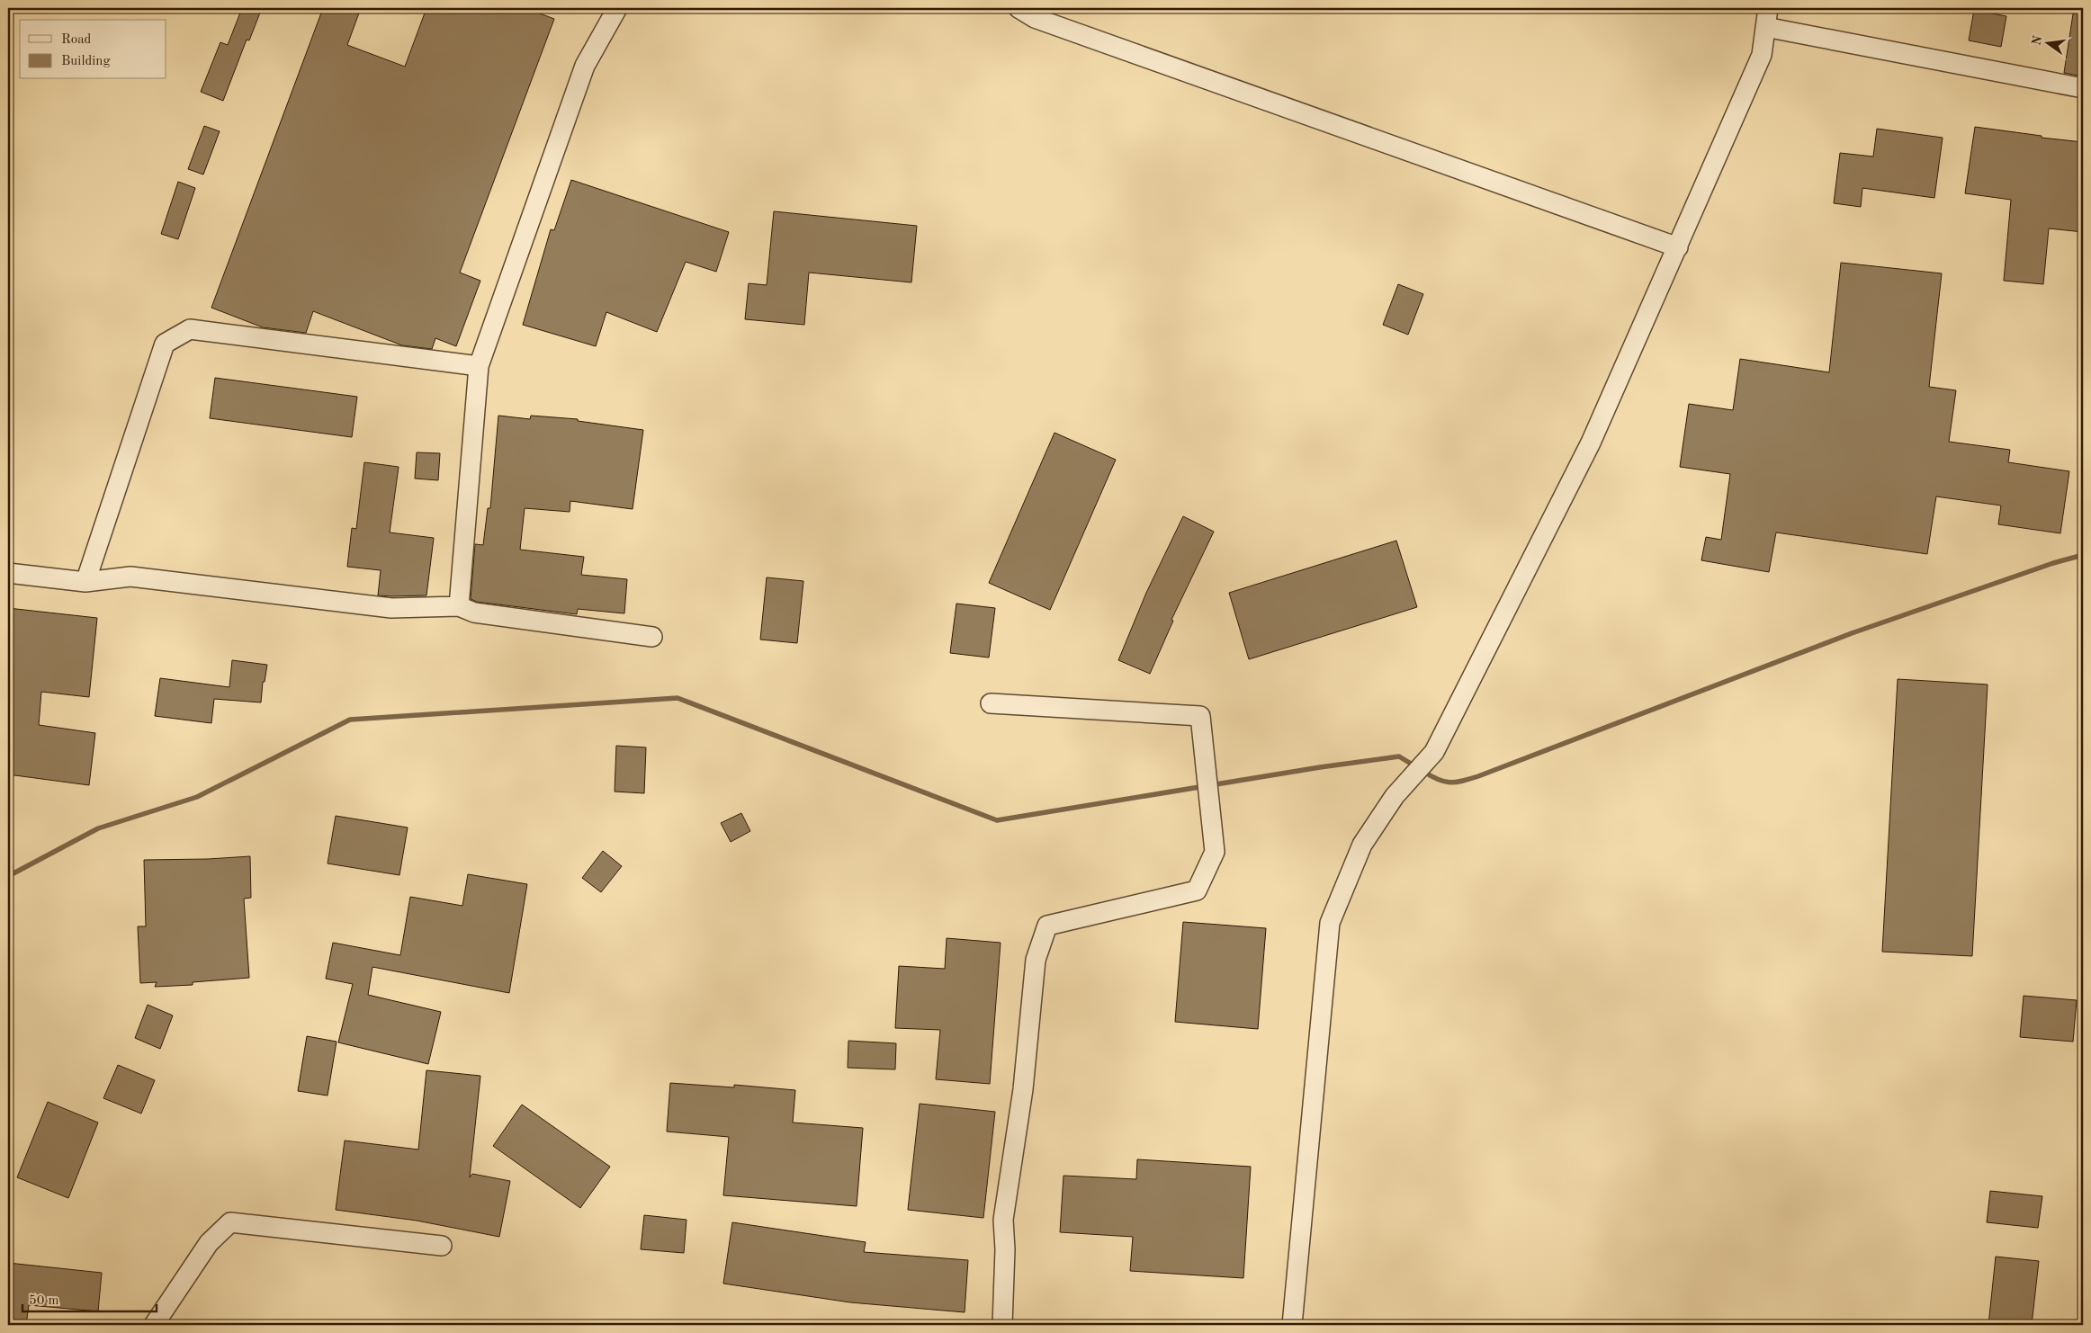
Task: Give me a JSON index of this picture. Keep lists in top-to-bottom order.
{
  "legend": ["Road", "Building"],
  "scale_bar": "50 m",
  "north": "left"
}
